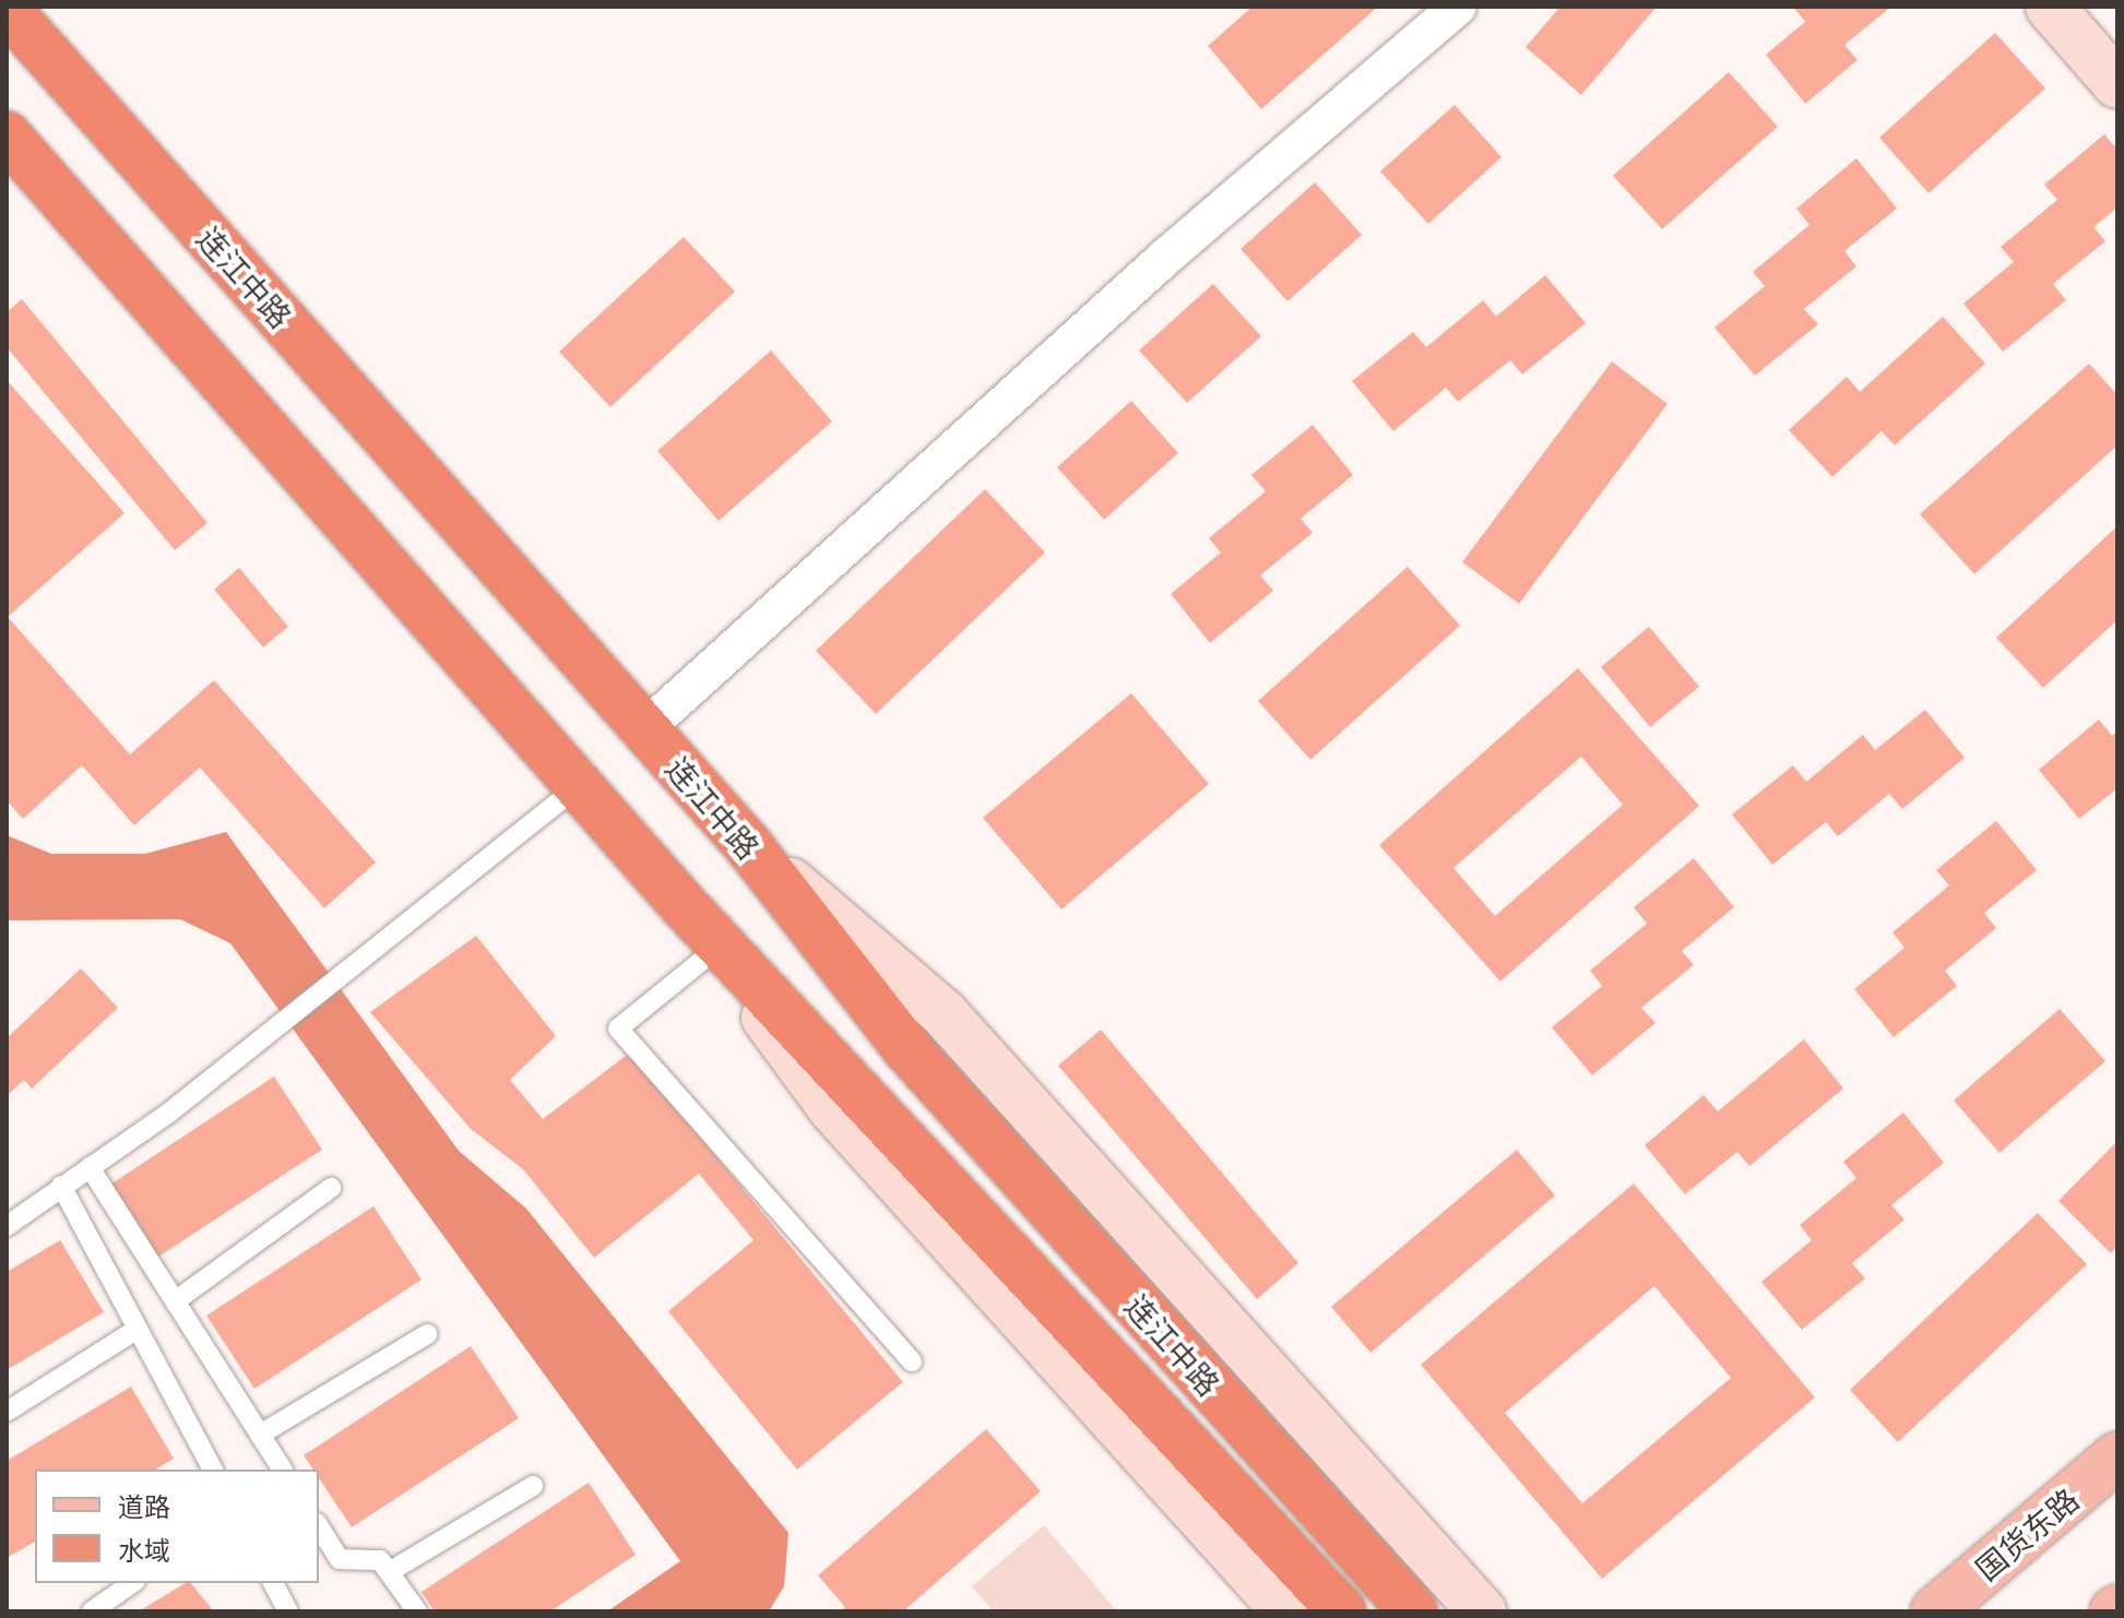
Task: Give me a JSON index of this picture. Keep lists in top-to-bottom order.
{
  "streets": {
    "highway": ["连江中路"],
    "main road": ["国货东路"]
  },
  "legend": ["道路", "水域"]
}
